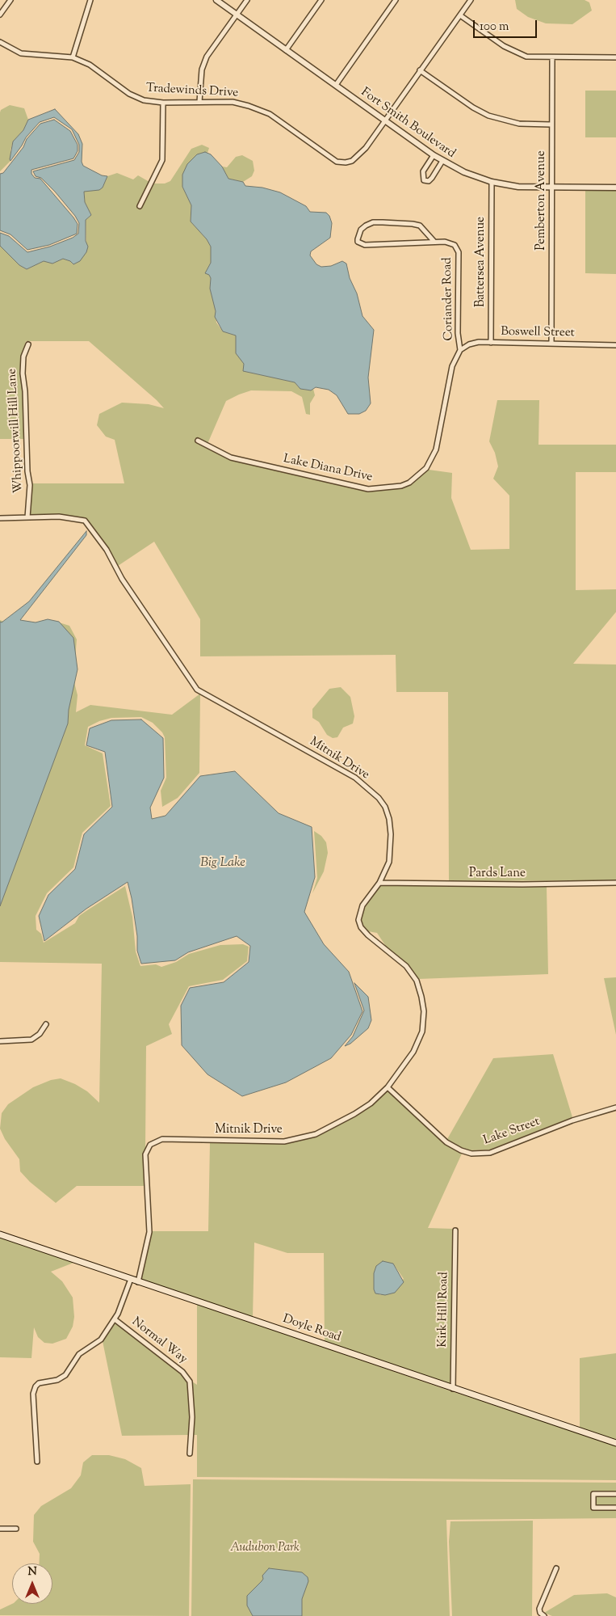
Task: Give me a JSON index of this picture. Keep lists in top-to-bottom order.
{
  "streets": {
    "main road": ["Doyle Road"],
    "street": [
      "Tradewinds Drive",
      "Fort Smith Boulevard",
      "Pemberton Avenue",
      "Battersea Avenue",
      "Coriander Road",
      "Boswell Street",
      "Whippoorwill Hill Lane",
      "Lake Diana Drive",
      "Mitnik Drive",
      "Pards Lane",
      "Lake Street",
      "Kirk Hill Road",
      "Normal Way"
    ]
  },
  "crossings": [
    ["Tradewinds Drive", "Fort Smith Boulevard"],
    ["Fort Smith Boulevard", "Pemberton Avenue"],
    ["Fort Smith Boulevard", "Battersea Avenue"],
    ["Pemberton Avenue", "Boswell Street"],
    ["Battersea Avenue", "Boswell Street"],
    ["Coriander Road", "Boswell Street"],
    ["Coriander Road", "Lake Diana Drive"],
    ["Boswell Street", "Lake Diana Drive"],
    ["Whippoorwill Hill Lane", "Mitnik Drive"],
    ["Mitnik Drive", "Pards Lane"],
    ["Mitnik Drive", "Lake Street"],
    ["Mitnik Drive", "Doyle Road"],
    ["Kirk Hill Road", "Doyle Road"]
  ],
  "water": ["Big Lake"],
  "parks": ["Audubon Park"],
  "scale_bar": "100 m",
  "north": "top"
}
